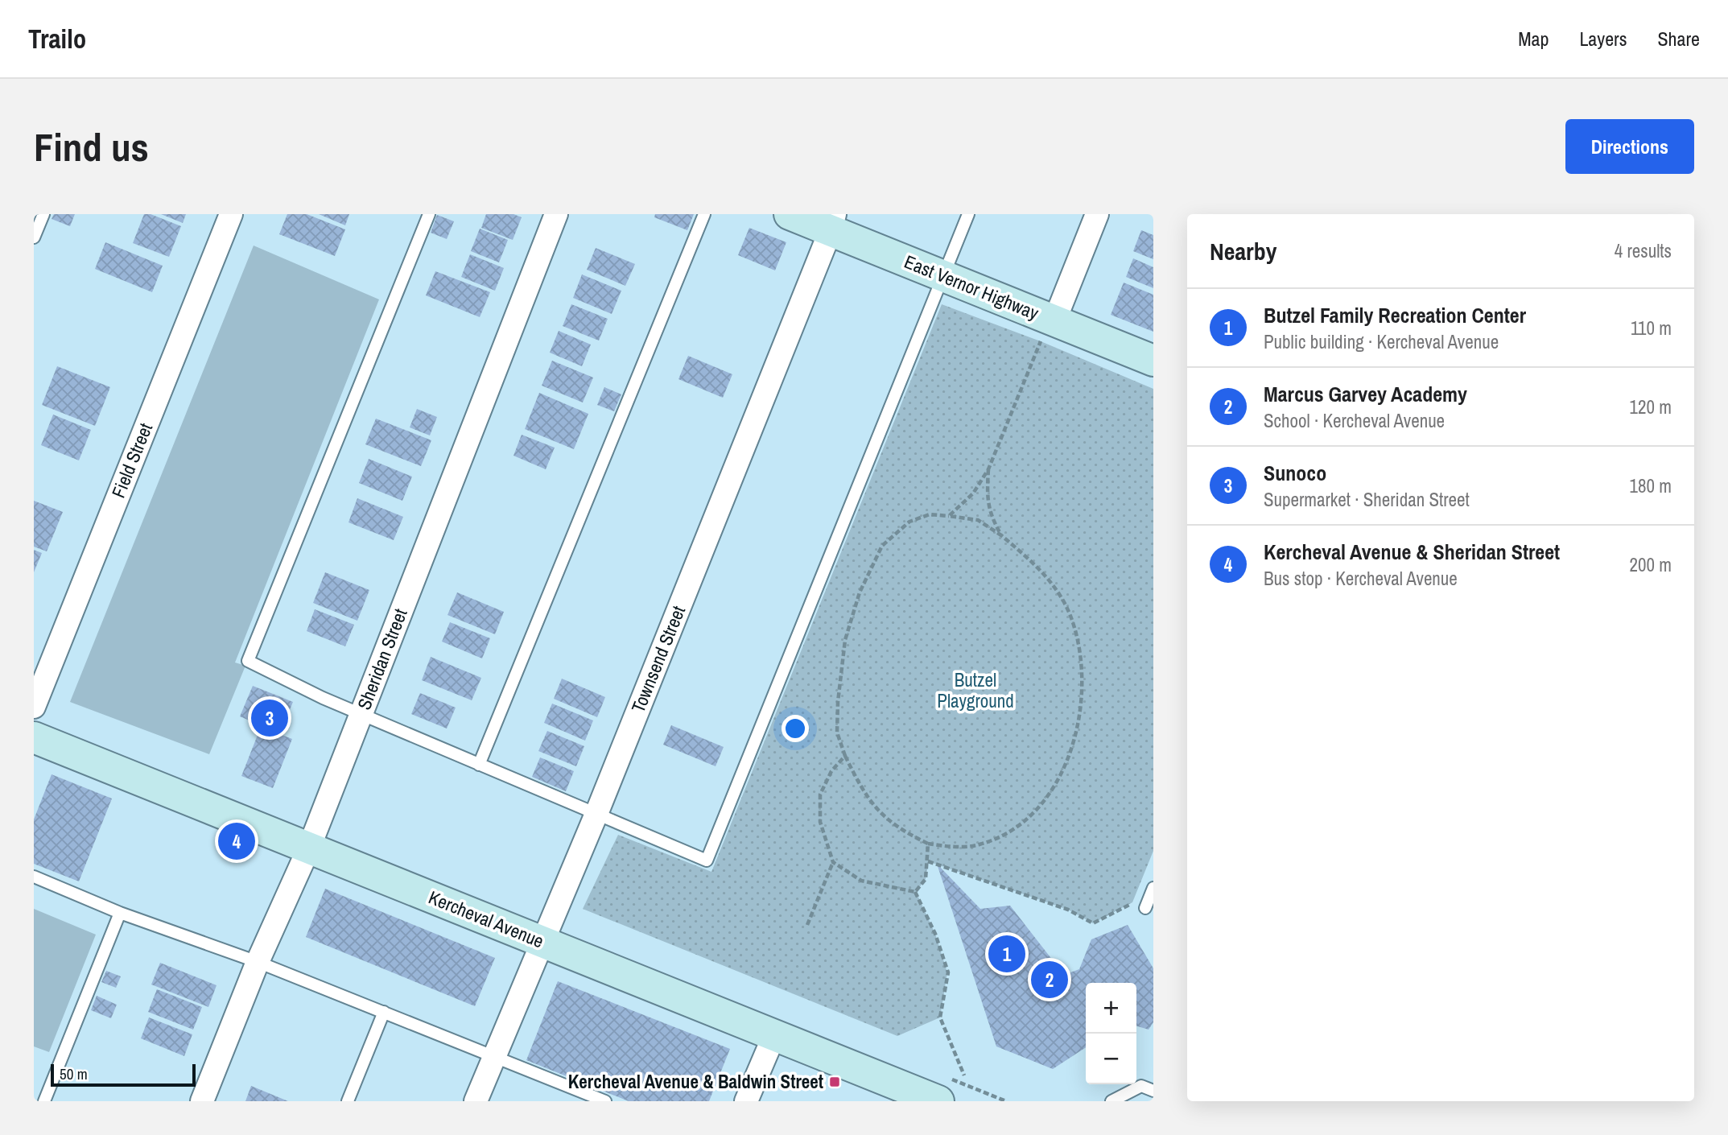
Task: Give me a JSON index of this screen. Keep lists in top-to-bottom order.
{
  "streets": {
    "street": [
      "East Vernor Highway",
      "Field Street",
      "Sheridan Street",
      "Townsend Street",
      "Kercheval Avenue"
    ]
  },
  "crossings": [
    ["East Vernor Highway", "Townsend Street"],
    ["Sheridan Street", "Kercheval Avenue"],
    ["Townsend Street", "Kercheval Avenue"]
  ],
  "parks": ["Butzel Playground"],
  "places": {
    "transit": ["Kercheval Avenue & Baldwin Street"]
  },
  "scale_bar": "50 m",
  "page": {
    "header": "Trailo",
    "nav": ["Map", "Layers", "Share"],
    "buttons": "Directions",
    "title": "Find us",
    "heading": ["Nearby", "4 results"],
    "list": [
      {
        "mark": "1",
        "name": "Butzel Family Recreation Center",
        "note": "Public building · Kercheval Avenue",
        "value": "110 m"
      },
      {
        "mark": "2",
        "name": "Marcus Garvey Academy",
        "note": "School · Kercheval Avenue",
        "value": "120 m"
      },
      {
        "mark": "3",
        "name": "Sunoco",
        "note": "Supermarket · Sheridan Street",
        "value": "180 m"
      },
      {
        "mark": "4",
        "name": "Kercheval Avenue & Sheridan Street",
        "note": "Bus stop · Kercheval Avenue",
        "value": "200 m"
      }
    ],
    "pins": [
      "3",
      "4",
      "1",
      "2"
    ],
    "map_buttons": ["+", "−"],
    "scale": "50 m"
  }
}
